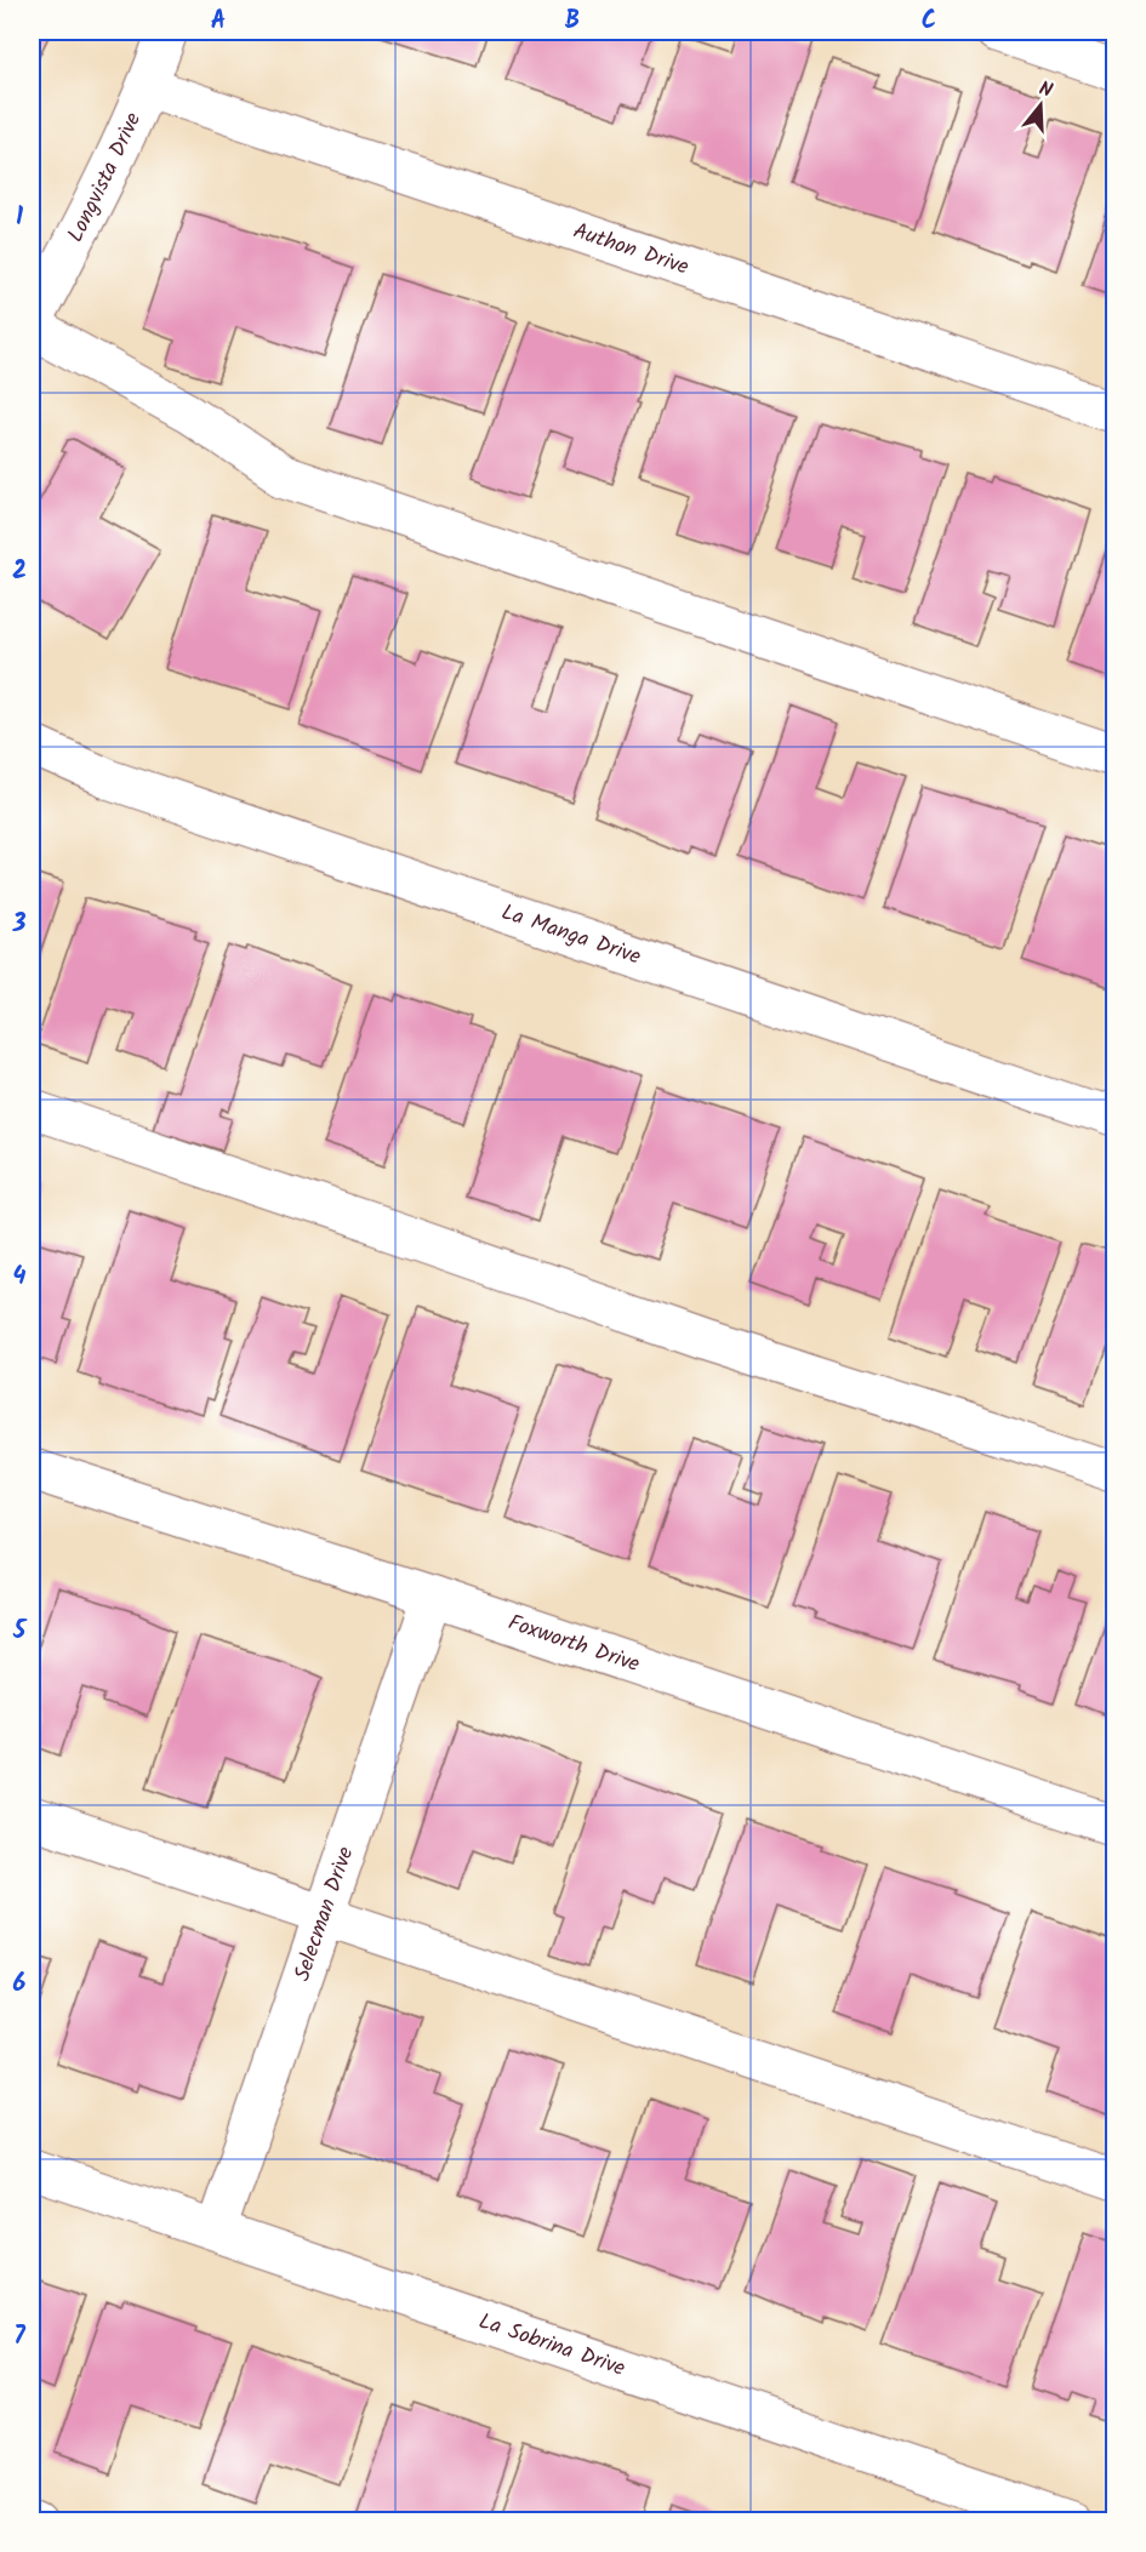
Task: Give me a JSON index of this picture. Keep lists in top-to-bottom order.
{
  "streets": {
    "street": [
      "Longvista Drive",
      "Authon Drive",
      "La Manga Drive",
      "Foxworth Drive",
      "Selecman Drive",
      "La Sobrina Drive"
    ]
  },
  "crossings": [
    ["Longvista Drive", "Authon Drive"],
    ["Foxworth Drive", "Selecman Drive"],
    ["Selecman Drive", "La Sobrina Drive"]
  ],
  "north": "top",
  "grid": {
    "columns": ["A", "B", "C"],
    "rows": [
      "1",
      "2",
      "3",
      "4",
      "5",
      "6",
      "7"
    ]
  }
}
